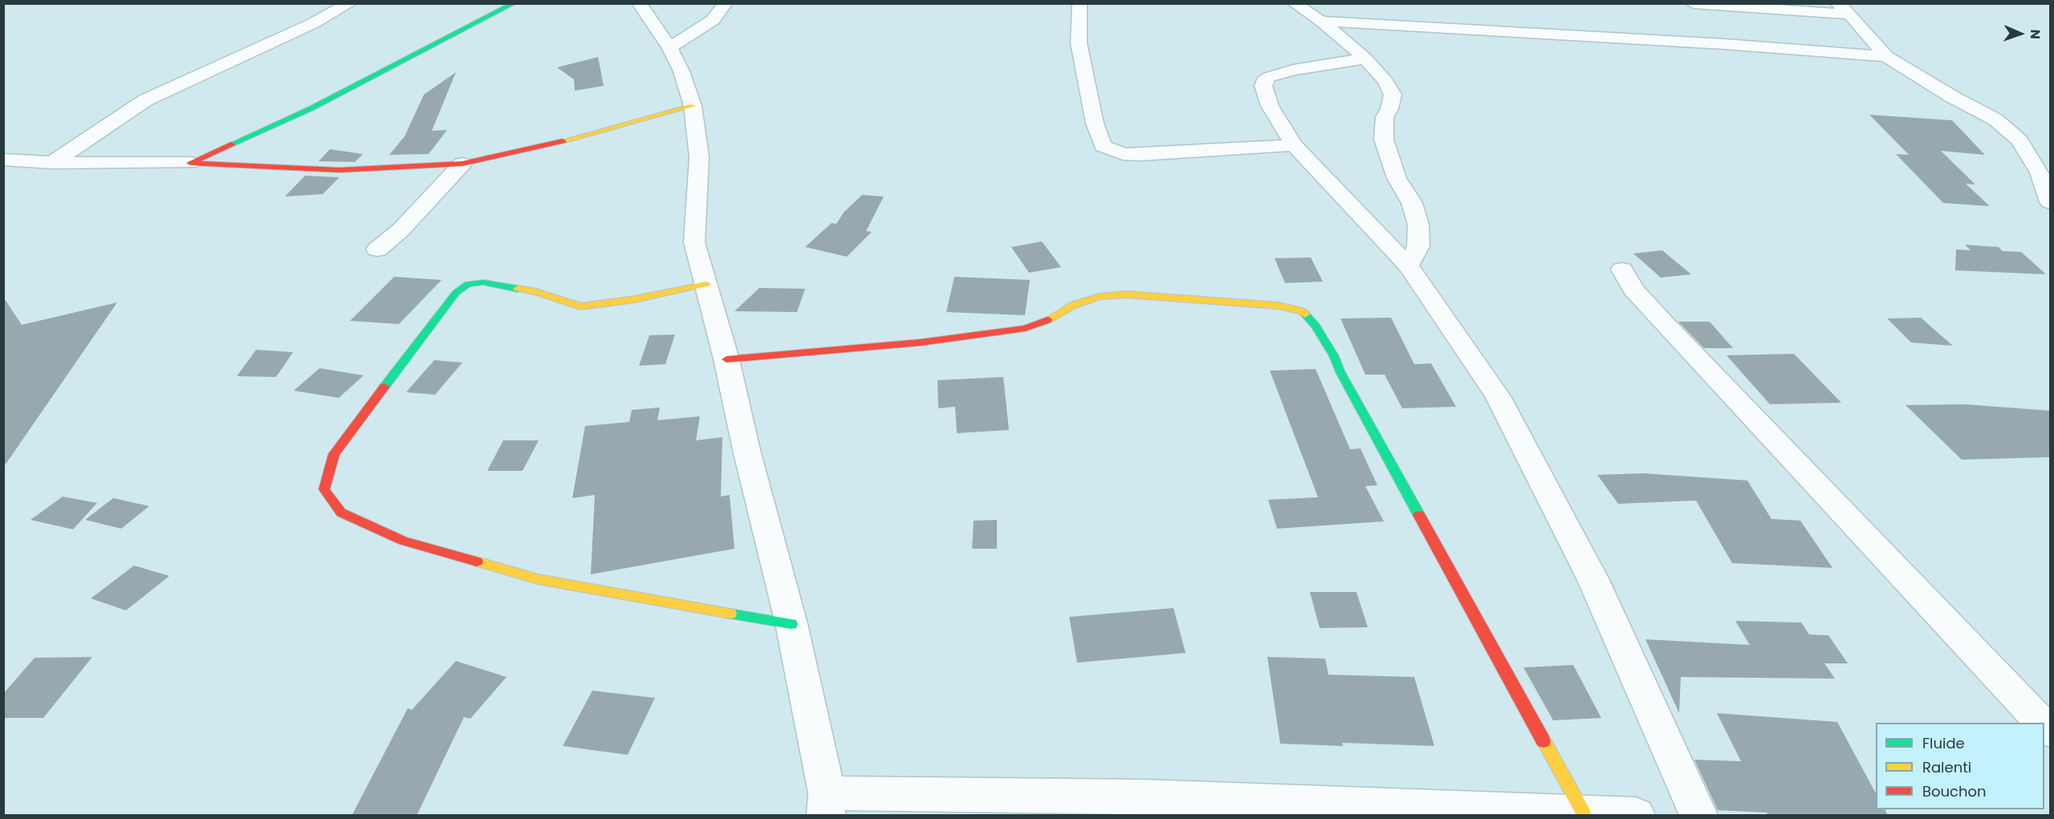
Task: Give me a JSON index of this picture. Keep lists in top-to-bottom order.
{
  "legend": ["Fluide", "Ralenti", "Bouchon"],
  "north": "right"
}
